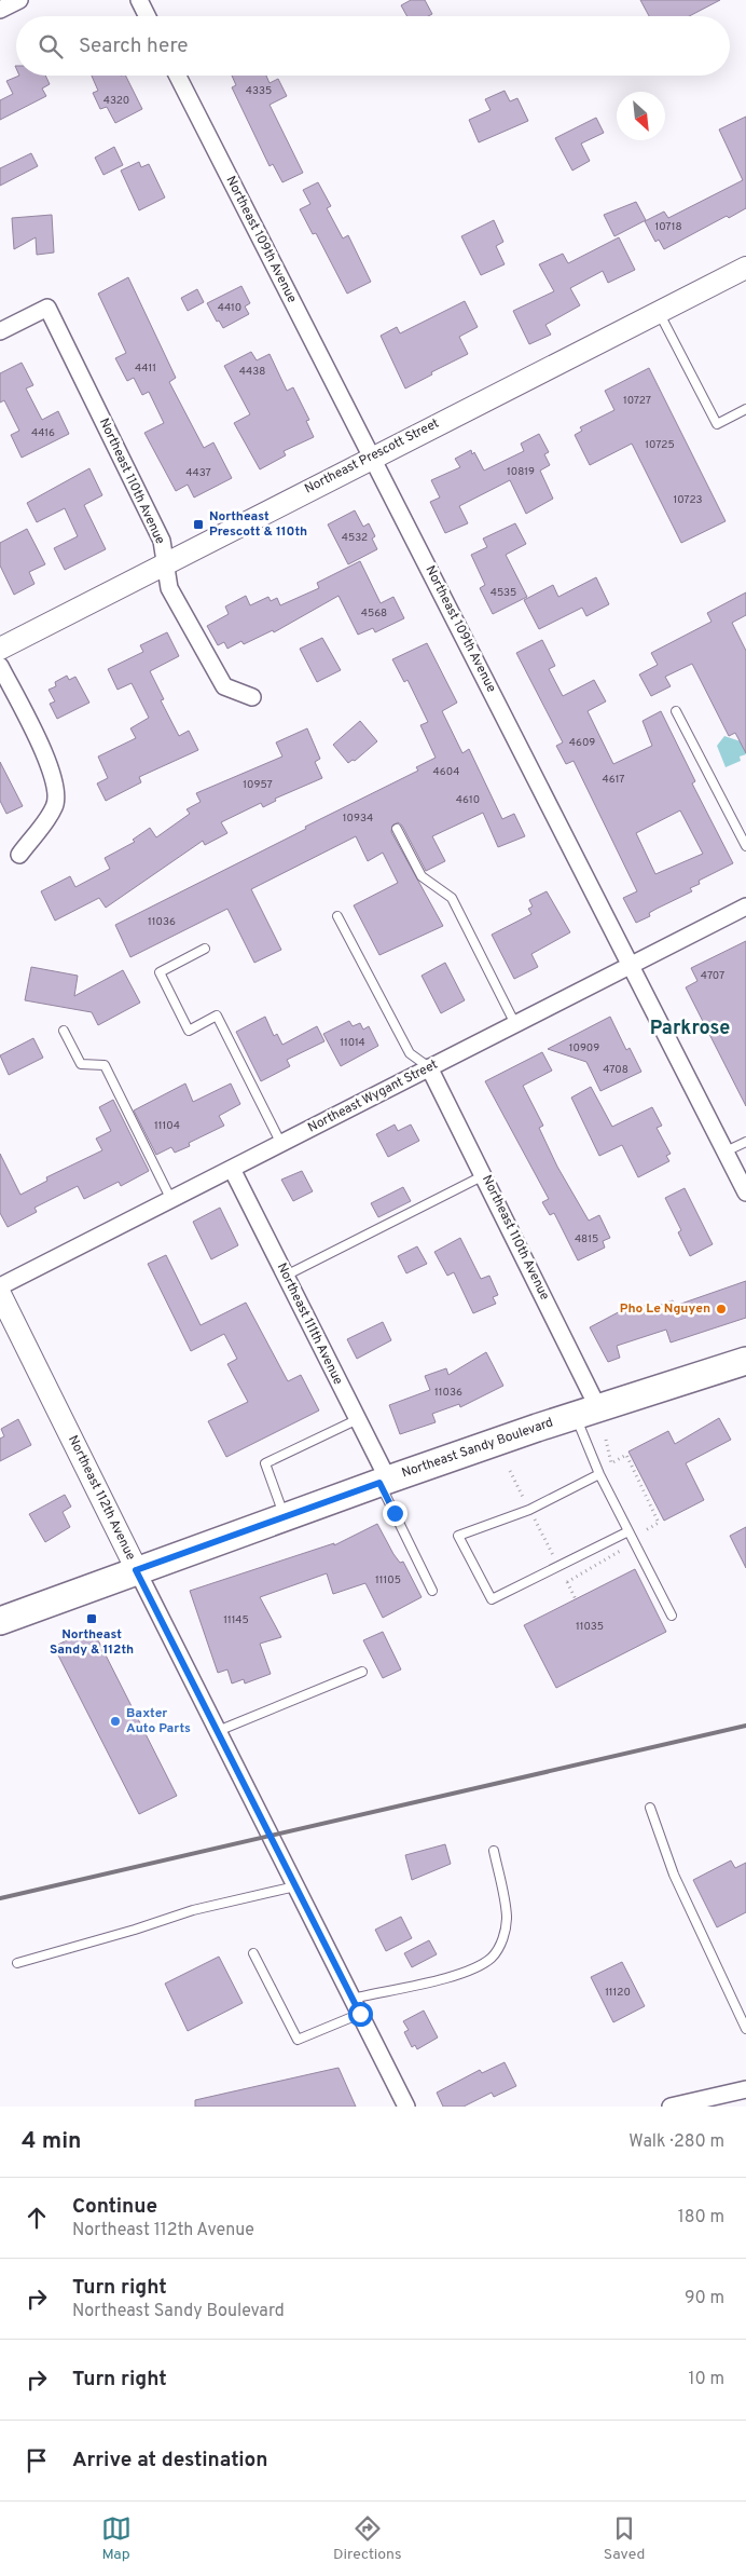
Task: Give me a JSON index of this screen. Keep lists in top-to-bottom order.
{
  "streets": {
    "main road": ["Northeast Sandy Boulevard"],
    "street": [
      "Northeast 109th Avenue",
      "Northeast Prescott Street",
      "Northeast 110th Avenue",
      "Northeast Wygant Street",
      "Northeast 111th Avenue",
      "Northeast 112th Avenue"
    ]
  },
  "crossings": [
    ["Northeast 109th Avenue", "Northeast Prescott Street"],
    ["Northeast 109th Avenue", "Northeast Wygant Street"],
    ["Northeast Prescott Street", "Northeast 110th Avenue"],
    ["Northeast 110th Avenue", "Northeast Wygant Street"],
    ["Northeast 110th Avenue", "Northeast Sandy Boulevard"],
    ["Northeast Wygant Street", "Northeast 111th Avenue"],
    ["Northeast 111th Avenue", "Northeast Sandy Boulevard"],
    ["Northeast Sandy Boulevard", "Northeast 112th Avenue"]
  ],
  "districts": ["Parkrose"],
  "places": {
    "transit": ["Northeast Prescott & 110th", "Northeast Sandy & 112th"],
    "other": ["Pho Le Nguyen", "Baxter Auto Parts"]
  },
  "house_numbers": [
    "4335",
    "4320",
    "10718",
    "4410",
    "4411",
    "4438",
    "10727",
    "4416",
    "10725",
    "10819",
    "4437",
    "10723",
    "4532",
    "4535",
    "4568",
    "4609",
    "4604",
    "4617",
    "10957",
    "4610",
    "10934",
    "11036",
    "4707",
    "11014",
    "10909",
    "4708",
    "11104",
    "4815",
    "11036",
    "11105",
    "11145",
    "11035",
    "11120"
  ],
  "north": "bottom right",
  "page": {
    "search": "Search here",
    "heading": ["4 min", "Walk · 280 m"],
    "list": [
      ["Continue", "Northeast 112th Avenue", "180 m"],
      ["Turn right", "Northeast Sandy Boulevard", "90 m"],
      ["Turn right", "10 m"],
      "Arrive at destination"
    ],
    "nav": ["Map", "Directions", "Saved"]
  }
}
